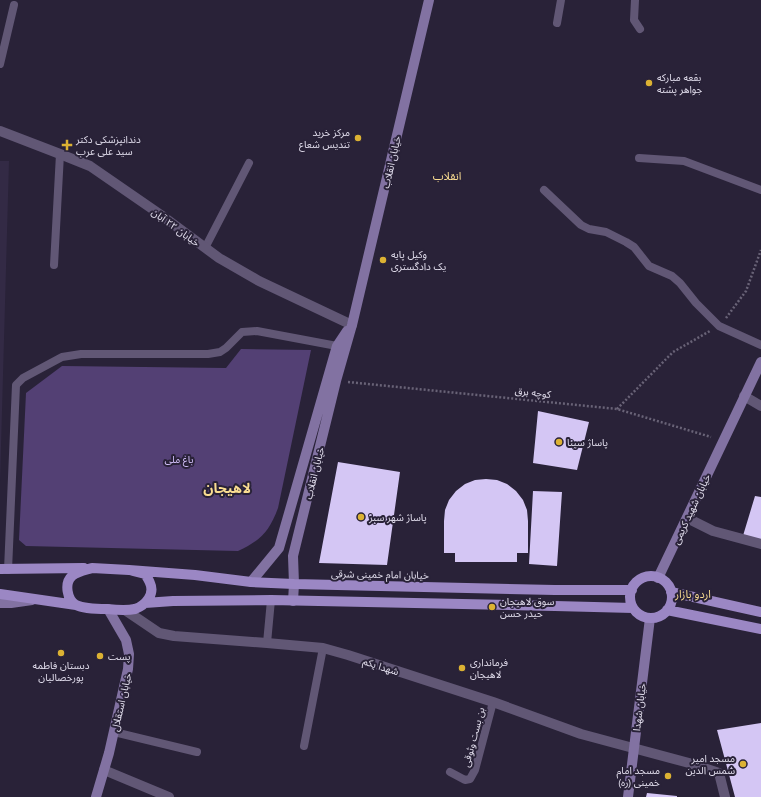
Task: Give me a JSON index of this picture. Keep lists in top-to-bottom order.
{
  "streets": {
    "main road": [
      "خیابان انقلاب",
      "خیابان شهید کریمی",
      "خیابان امام خمینی شرقی",
      "خیابان استقلال",
      "خیابان شهدا"
    ],
    "street": ["خیابان ۲۲ آبان", "شهدا یکم"],
    "lane": ["بن بست وثوقی"],
    "path": ["کوچه برق"]
  },
  "crossings": [
    ["خیابان انقلاب", "خیابان ۲۲ آبان"],
    ["خیابان انقلاب", "کوچه برق"],
    ["خیابان انقلاب", "خیابان امام خمینی شرقی"],
    ["کوچه برق", "خیابان شهید کریمی"],
    ["خیابان شهید کریمی", "خیابان امام خمینی شرقی"],
    ["خیابان شهید کریمی", "خیابان شهدا"],
    ["خیابان امام خمینی شرقی", "خیابان شهدا"],
    ["شهدا یکم", "خیابان شهدا"],
    ["شهدا یکم", "بن بست وثوقی"]
  ],
  "districts": ["انقلاب", "لاهیجان", "اردو بازار"],
  "parks": ["باغ ملی"],
  "places": {
    "other": [
      "بقعه مبارکه جواهر پشته",
      "مرکز خرید تندیس شعاع",
      "وکیل پایه یک دادگستری",
      "پاساژ سینا",
      "پاساژ شهر سبز",
      "سوق لاهيجان حيدر حسن",
      "دبستان فاطمه پورخصالیان",
      "پست",
      "فرمانداری لاهیجان",
      "مسجد امیر شمس الدین",
      "مسجد امام خمینی (ره)"
    ],
    "health": ["دندانپزشکی دکتر سید علی عرب"]
  }
}
